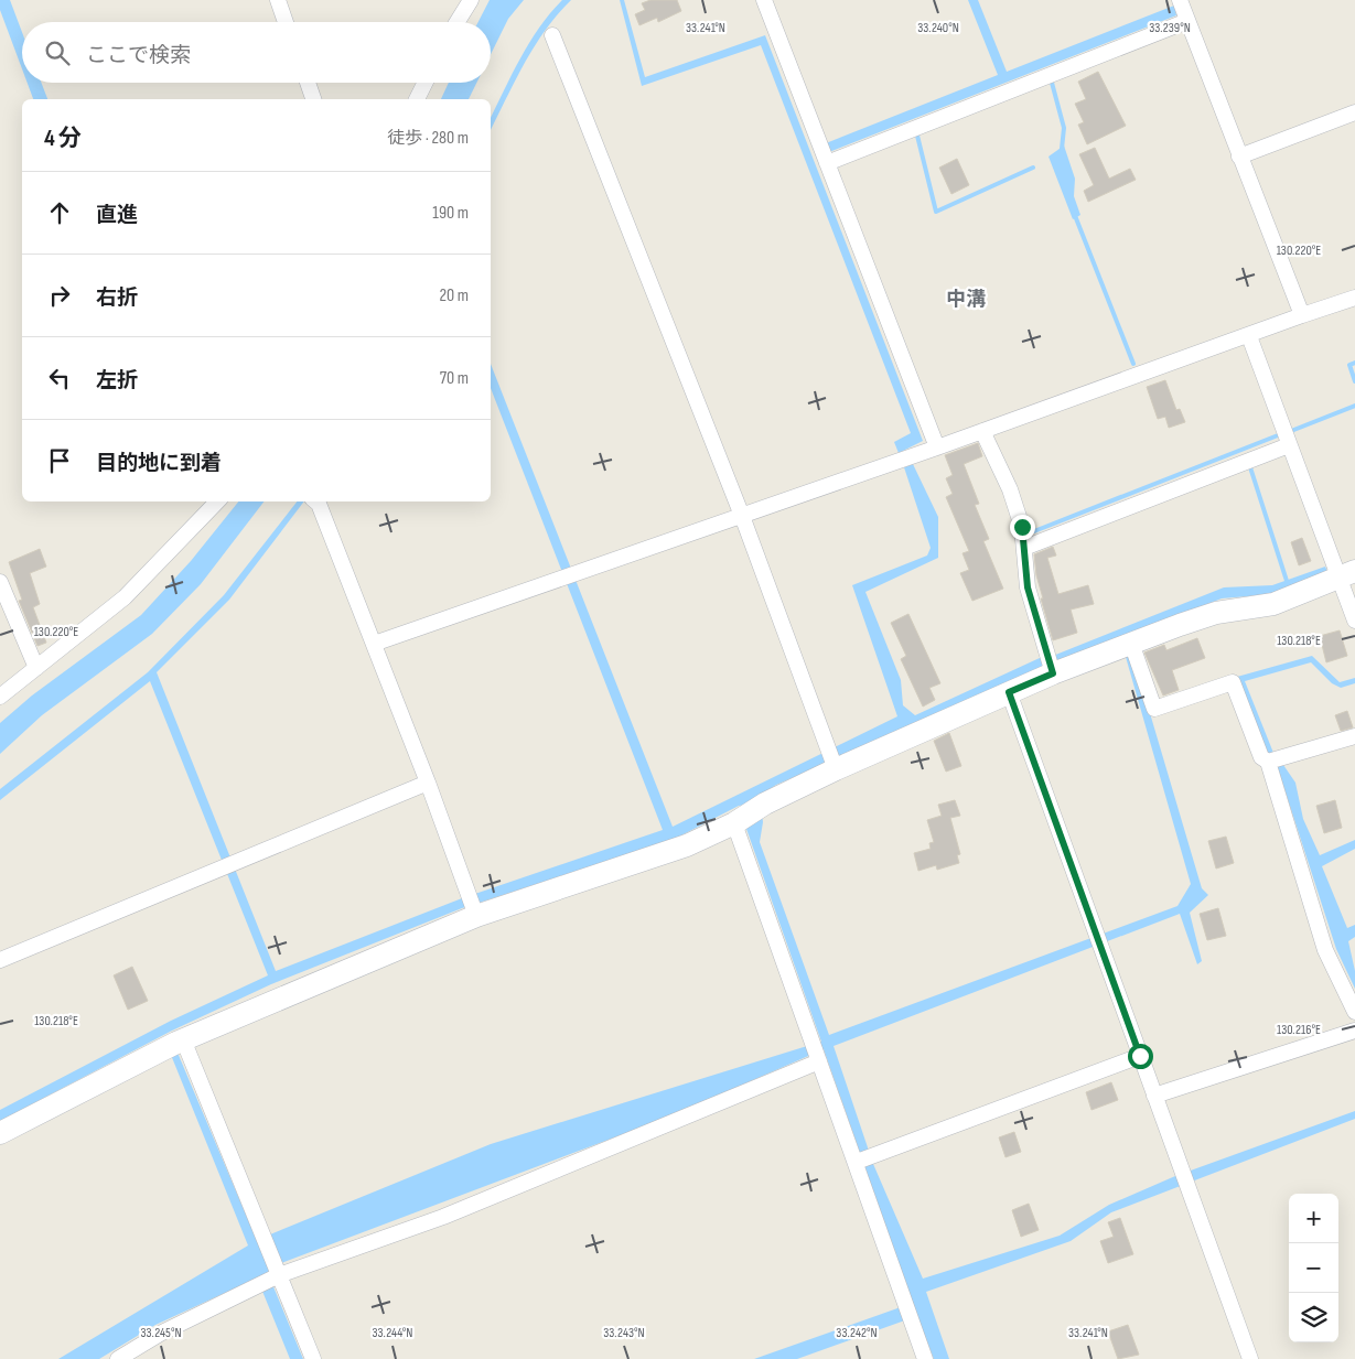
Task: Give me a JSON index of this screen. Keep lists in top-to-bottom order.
{
  "districts": ["中溝"],
  "page": {
    "search": "ここで検索",
    "heading": ["4 分", "徒歩 · 280 m"],
    "list": [
      ["直進", "190 m"],
      ["右折", "20 m"],
      ["左折", "70 m"],
      "目的地に到着"
    ],
    "map_buttons": ["+", "−"]
  },
  "coordinates": [
    "33.241°N",
    "33.240°N",
    "33.239°N",
    "130.220°E",
    "130.218°E",
    "130.216°E",
    "33.245°N",
    "33.244°N",
    "33.243°N",
    "33.242°N"
  ]
}
